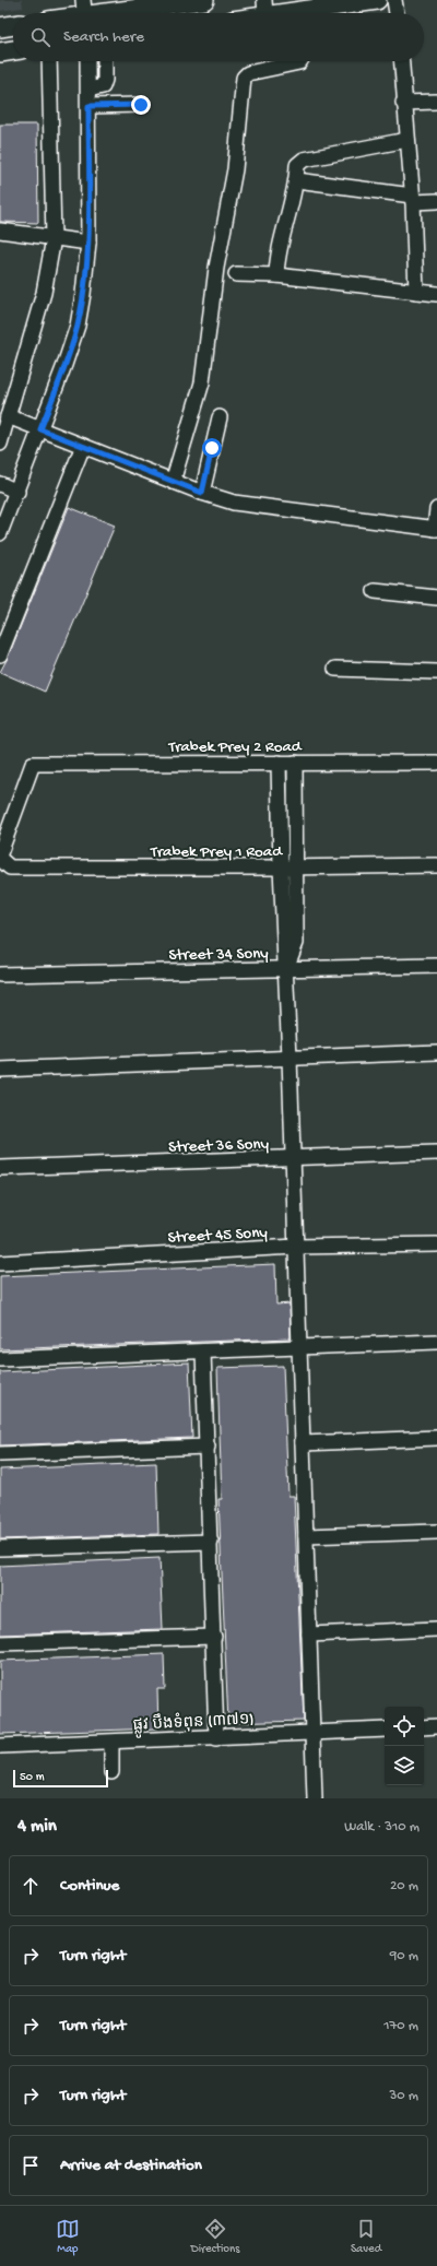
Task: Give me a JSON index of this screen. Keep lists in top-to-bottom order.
{
  "streets": {
    "street": [
      "Trabek Prey 2 Road",
      "Trabek Prey 1 Road",
      "Street 34 Sony",
      "Street 36 Sony",
      "Street 45 Sony",
      "ផ្លូវ បឹងទំពុន (៣៧១)"
    ]
  },
  "scale_bar": "50 m",
  "page": {
    "search": "Search here",
    "scale": "50 m",
    "heading": ["4 min", "Walk · 310 m"],
    "list": [
      ["Continue", "20 m"],
      ["Turn right", "90 m"],
      ["Turn right", "170 m"],
      ["Turn right", "30 m"],
      "Arrive at destination"
    ],
    "nav": ["Map", "Directions", "Saved"]
  }
}
